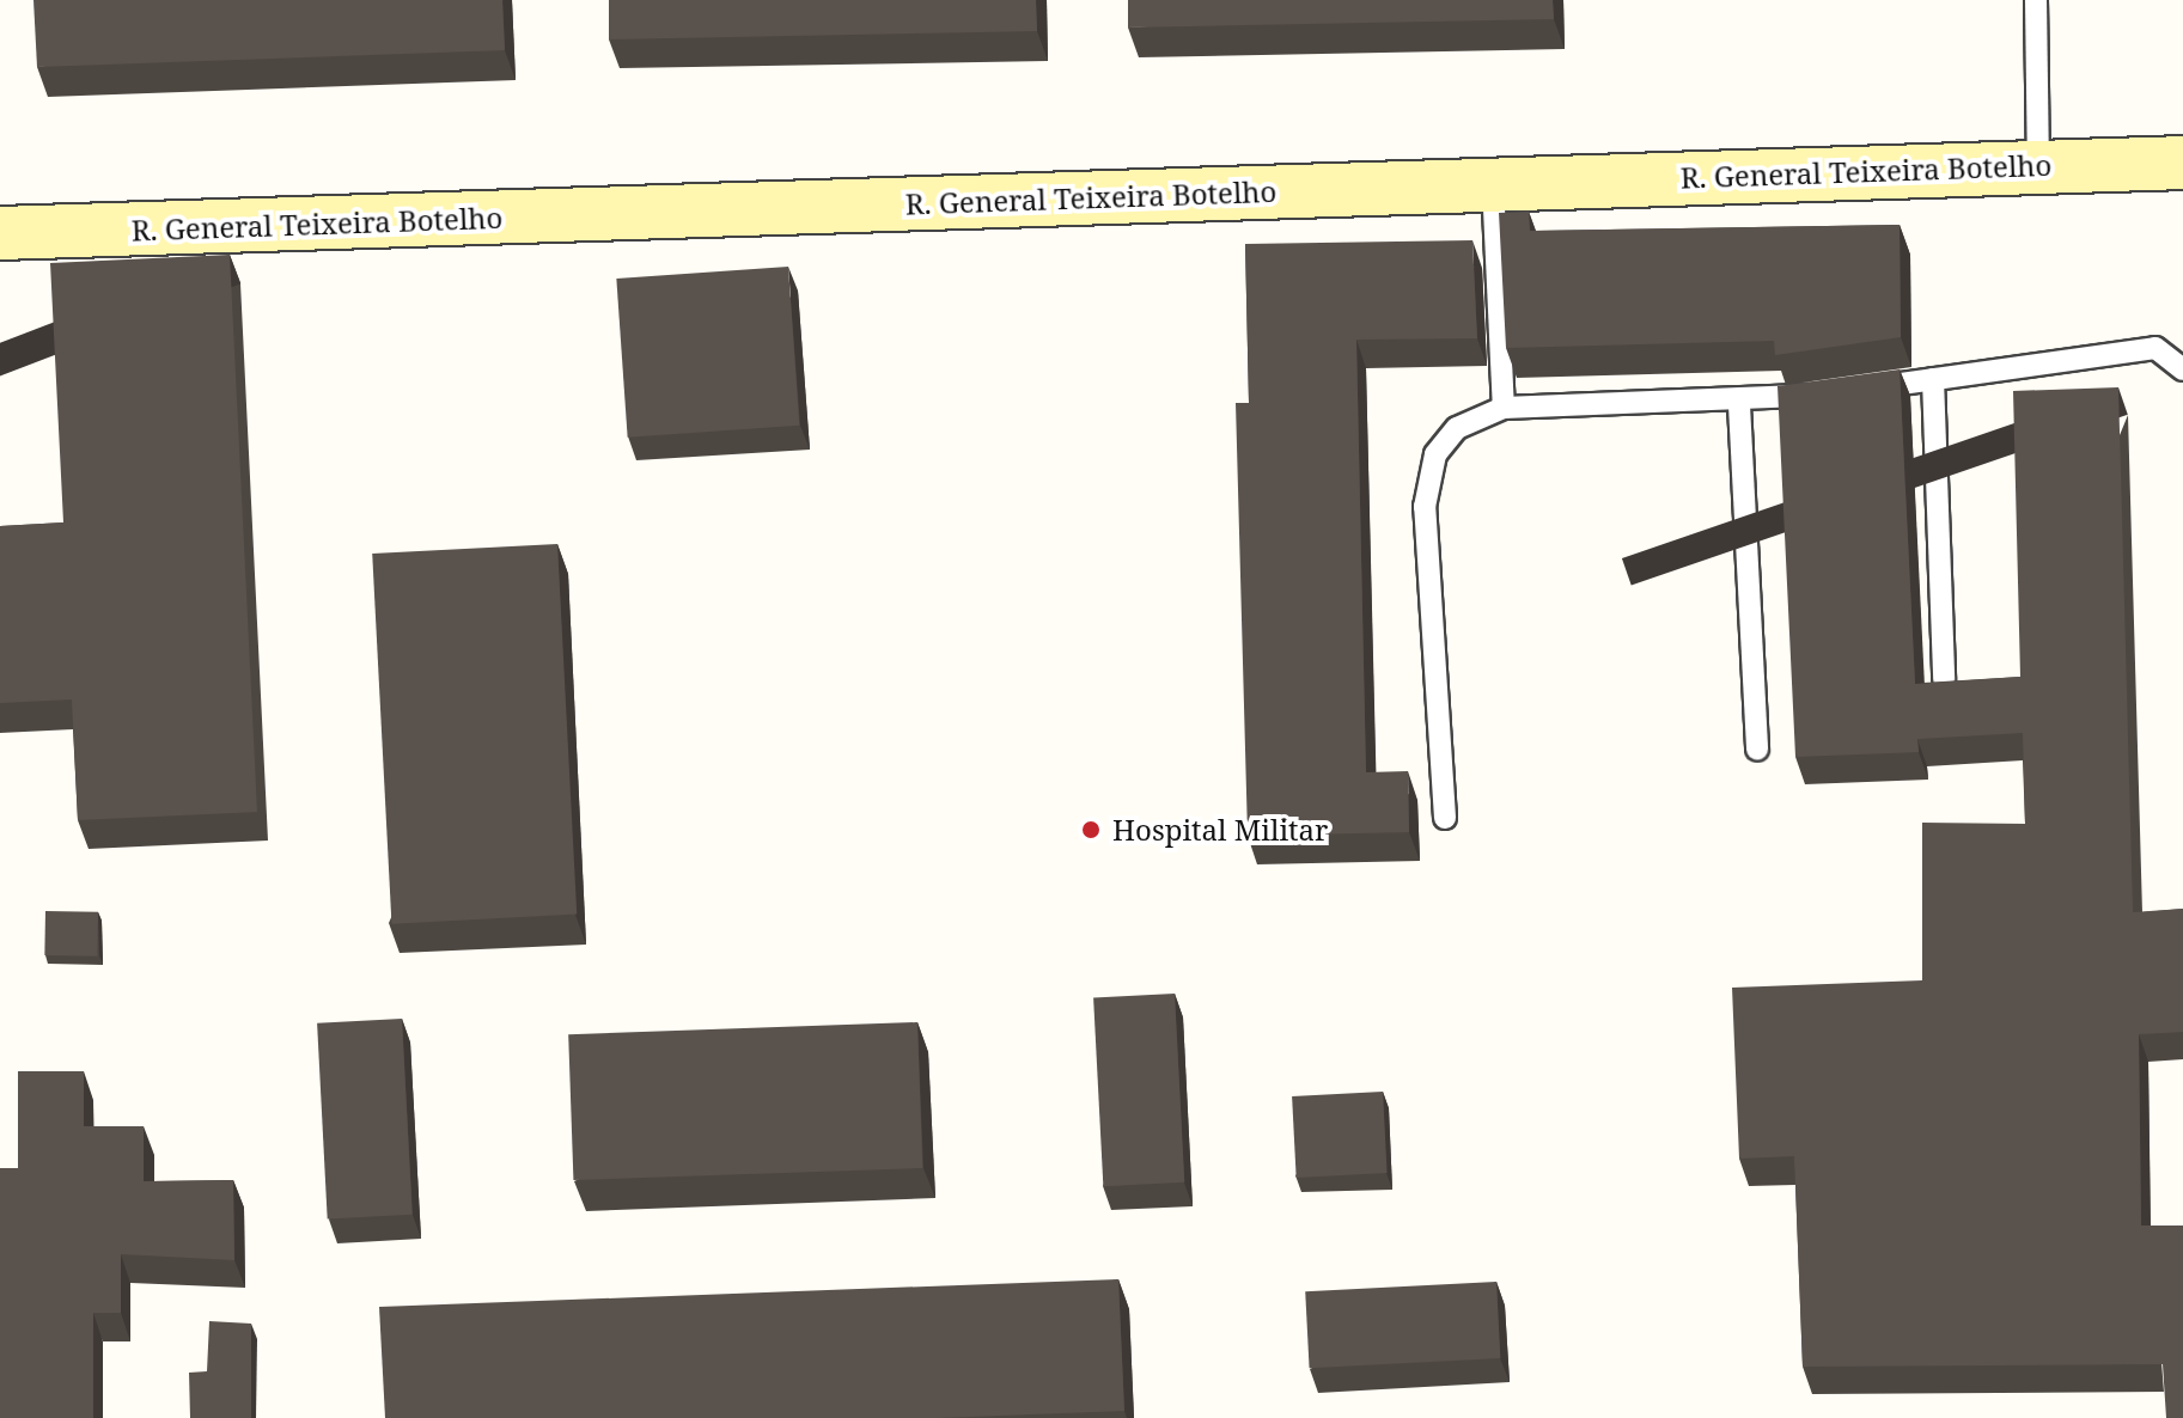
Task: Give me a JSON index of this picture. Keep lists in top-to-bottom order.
{
  "streets": {
    "street": ["R. General Teixeira Botelho"]
  },
  "places": ["Hospital Militar"]
}
